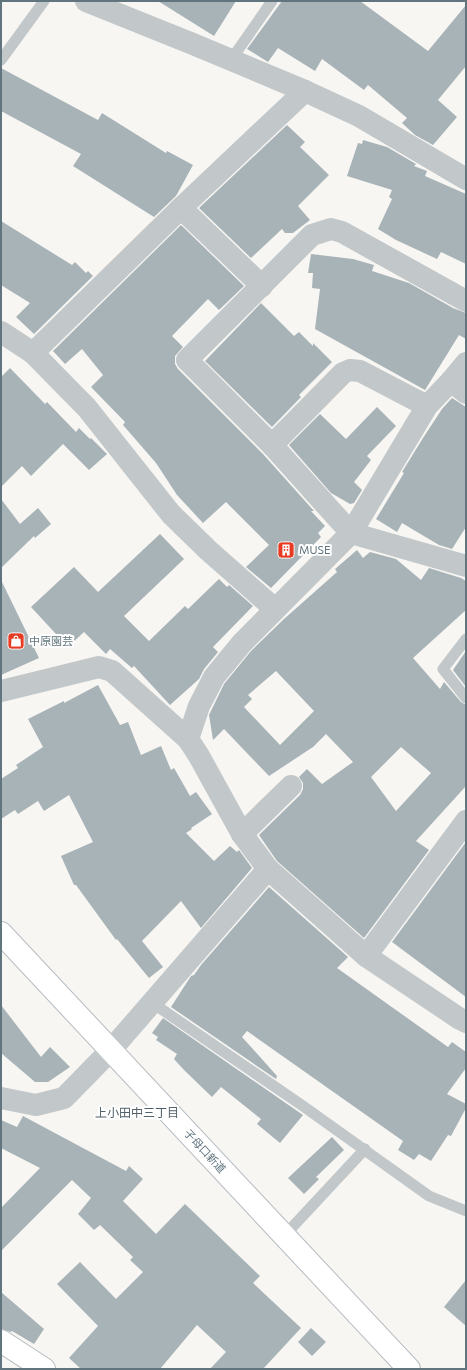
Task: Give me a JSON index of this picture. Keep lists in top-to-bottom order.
{
  "streets": {
    "street": ["子母口新道"]
  },
  "districts": ["上小田中三丁目"],
  "places": {
    "building": ["MUSE"],
    "shop": ["中原園芸"]
  }
}
